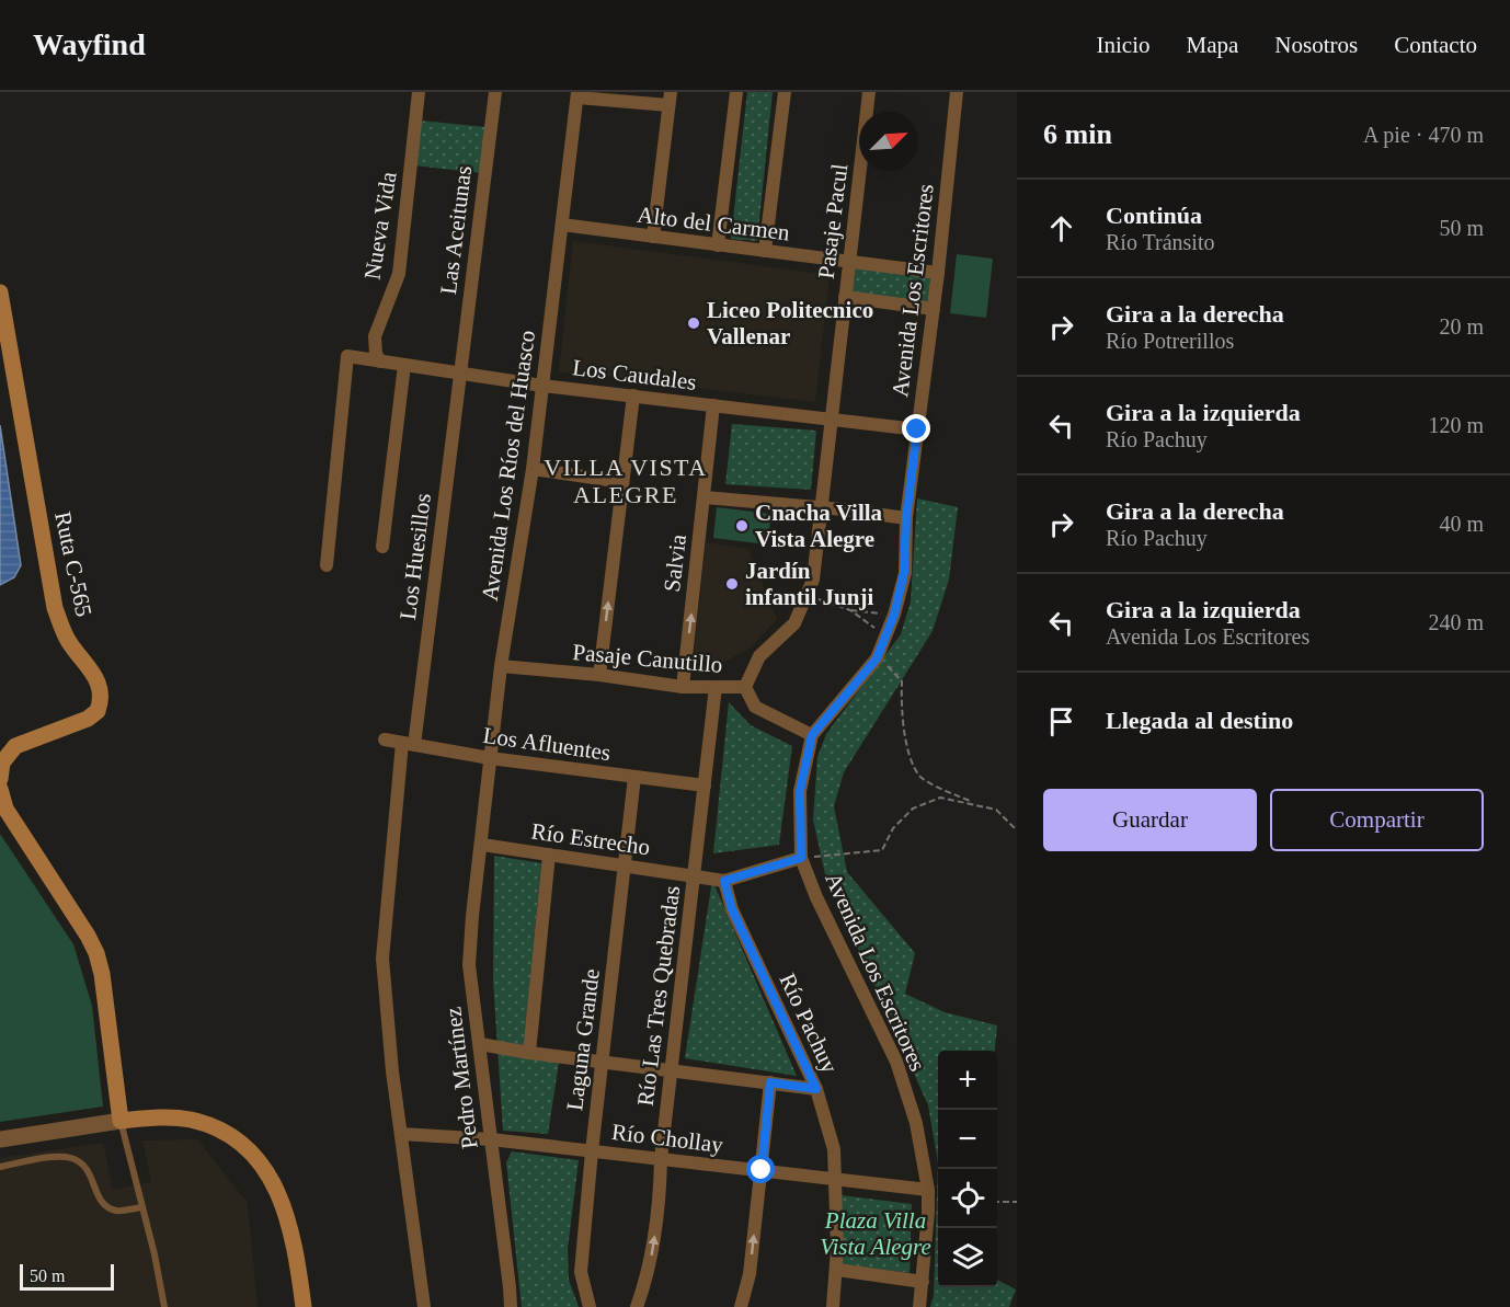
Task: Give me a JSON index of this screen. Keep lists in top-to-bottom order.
{
  "streets": {
    "main road": ["Ruta C-565"],
    "street": [
      "Pasaje Pacul",
      "Alto del Carmen",
      "Nueva Vida",
      "Las Aceitunas",
      "Avenida Los Escritores",
      "Los Caudales",
      "Avenida Los Ríos del Huasco",
      "Los Huesillos",
      "Salvia",
      "Pasaje Canutillo",
      "Los Afluentes",
      "Río Estrecho",
      "Río Las Tres Quebradas",
      "Río Pachuy",
      "Laguna Grande",
      "Pedro Martínez",
      "Río Chollay"
    ]
  },
  "crossings": [
    ["Pasaje Pacul", "Alto del Carmen"],
    ["Pasaje Pacul", "Los Caudales"],
    ["Pasaje Pacul", "Pasaje Canutillo"],
    ["Alto del Carmen", "Avenida Los Escritores"],
    ["Alto del Carmen", "Avenida Los Ríos del Huasco"],
    ["Nueva Vida", "Los Caudales"],
    ["Las Aceitunas", "Los Caudales"],
    ["Las Aceitunas", "Los Huesillos"],
    ["Avenida Los Escritores", "Los Caudales"],
    ["Avenida Los Escritores", "Pasaje Canutillo"],
    ["Avenida Los Escritores", "Río Chollay"],
    ["Los Caudales", "Avenida Los Ríos del Huasco"],
    ["Los Caudales", "Los Huesillos"],
    ["Los Caudales", "Salvia"],
    ["Avenida Los Ríos del Huasco", "Pasaje Canutillo"],
    ["Avenida Los Ríos del Huasco", "Los Afluentes"],
    ["Avenida Los Ríos del Huasco", "Río Estrecho"],
    ["Avenida Los Ríos del Huasco", "Pedro Martínez"],
    ["Los Huesillos", "Los Afluentes"],
    ["Los Huesillos", "Río Chollay"],
    ["Salvia", "Pasaje Canutillo"],
    ["Pasaje Canutillo", "Río Las Tres Quebradas"],
    ["Los Afluentes", "Río Las Tres Quebradas"],
    ["Los Afluentes", "Laguna Grande"],
    ["Río Estrecho", "Río Las Tres Quebradas"],
    ["Río Estrecho", "Laguna Grande"],
    ["Río Estrecho", "Pedro Martínez"],
    ["Río Las Tres Quebradas", "Río Chollay"],
    ["Río Pachuy", "Río Chollay"],
    ["Laguna Grande", "Río Chollay"],
    ["Pedro Martínez", "Río Chollay"]
  ],
  "districts": ["VILLA VISTA ALEGRE"],
  "parks": ["Plaza Villa Vista Alegre"],
  "places": ["Liceo Politecnico Vallenar", "Cnacha Villa Vista Alegre", "Jardín infantil Junji"],
  "scale_bar": "50 m",
  "north": "top right",
  "page": {
    "header": "Wayfind",
    "nav": [
      "Inicio",
      "Mapa",
      "Nosotros",
      "Contacto"
    ],
    "heading": ["6 min", "A pie · 470 m"],
    "list": [
      ["Continúa", "Río Tránsito", "50 m"],
      ["Gira a la derecha", "Río Potrerillos", "20 m"],
      ["Gira a la izquierda", "Río Pachuy", "120 m"],
      ["Gira a la derecha", "Río Pachuy", "40 m"],
      ["Gira a la izquierda", "Avenida Los Escritores", "240 m"],
      "Llegada al destino"
    ],
    "buttons": ["Guardar", "Compartir"],
    "map_buttons": ["+", "−"],
    "scale": "50 m"
  }
}
